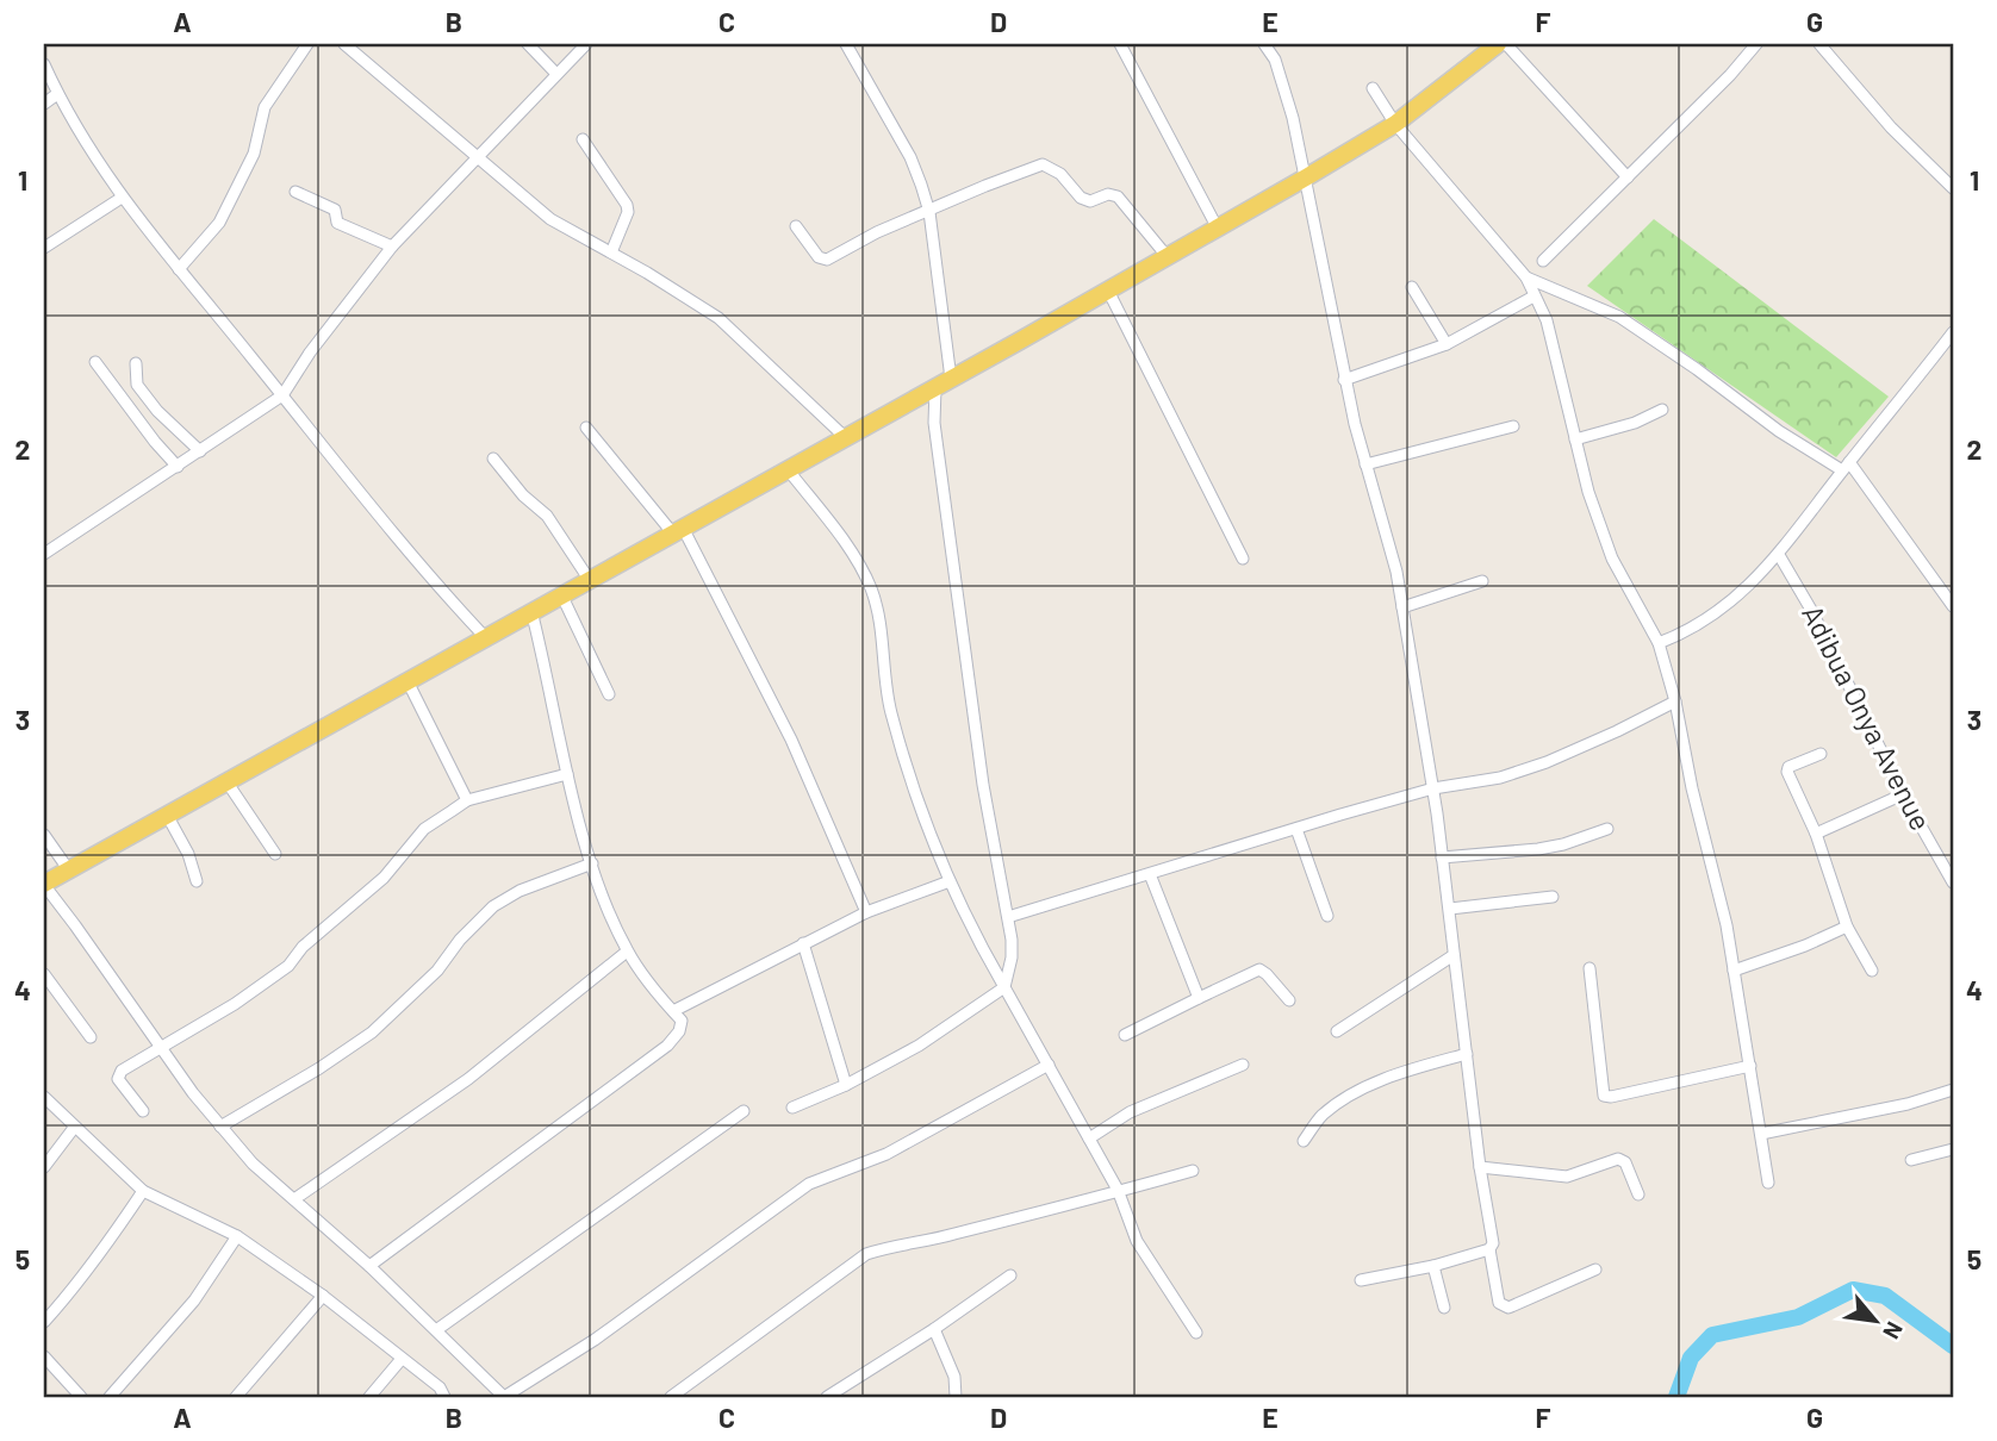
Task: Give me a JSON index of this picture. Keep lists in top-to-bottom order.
{
  "streets": {
    "street": ["Adibua Onya Avenue"]
  },
  "north": "bottom right",
  "grid": {
    "columns": [
      "A",
      "B",
      "C",
      "D",
      "E",
      "F",
      "G"
    ],
    "rows": [
      "1",
      "2",
      "3",
      "4",
      "5"
    ]
  }
}
